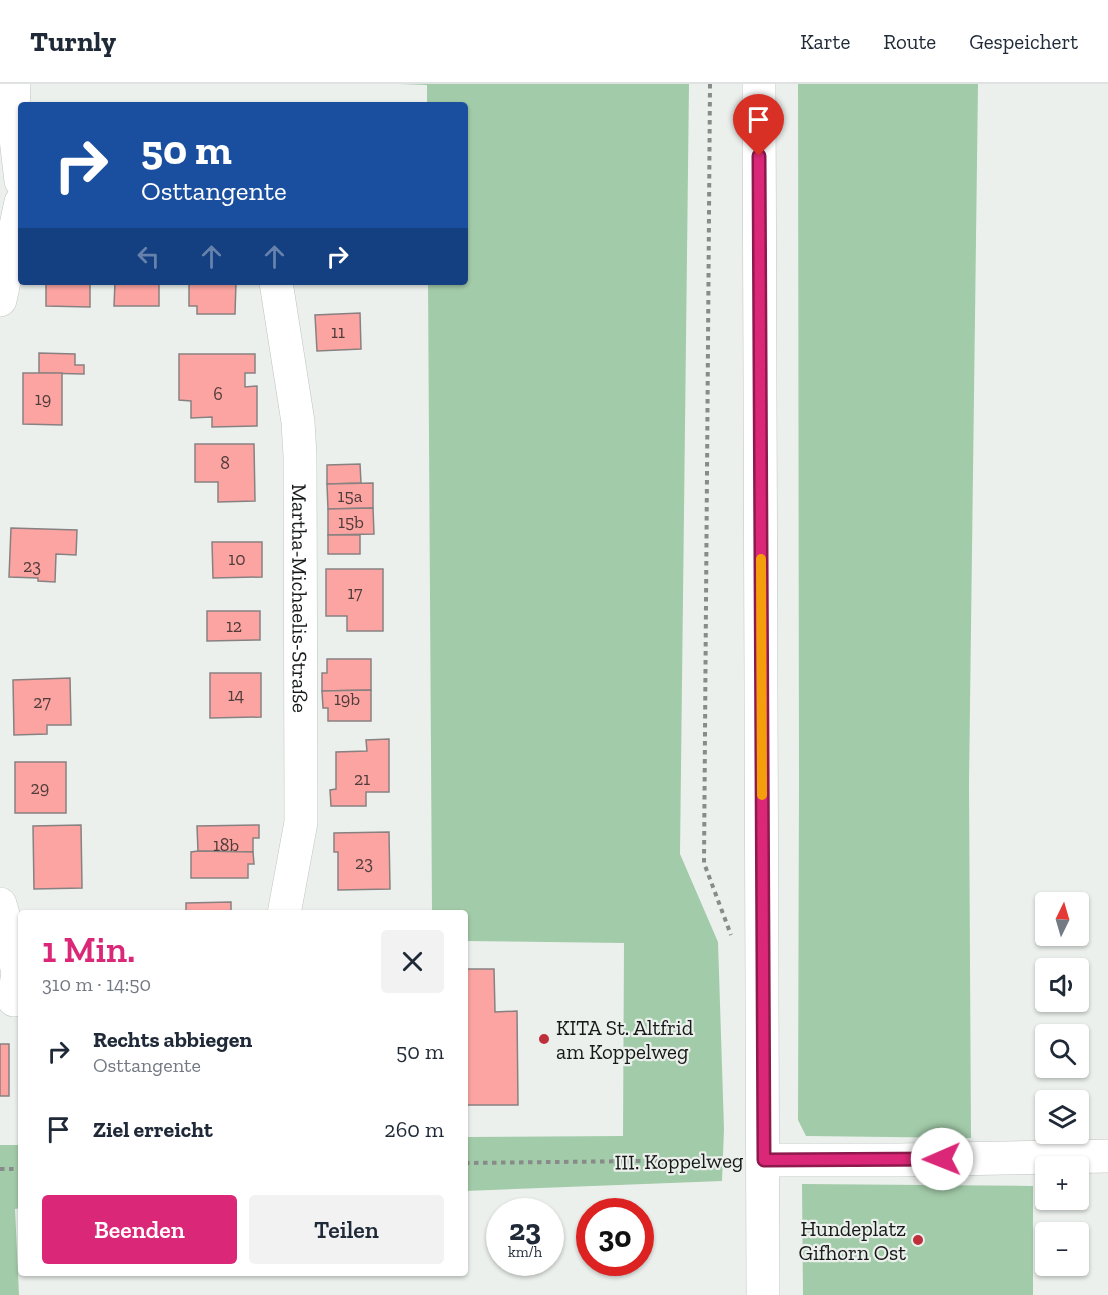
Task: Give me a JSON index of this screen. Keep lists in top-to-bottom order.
{
  "streets": {
    "street": ["Martha-Michaelis-Straße", "III. Koppelweg"]
  },
  "places": ["KITA St. Altfrid am Koppelweg", "Hundeplatz Gifhorn Ost"],
  "house_numbers": [
    "11",
    "6",
    "19",
    "8",
    "15a",
    "15b",
    "10",
    "23",
    "17",
    "12",
    "14",
    "19b",
    "27",
    "21",
    "29",
    "18b",
    "23"
  ],
  "north": "top",
  "page": {
    "header": "Turnly",
    "nav": ["Karte", "Route", "Gespeichert"],
    "turn": ["50 m", "Osttangente"],
    "map_buttons": ["+", "−"],
    "heading": ["1 Min.", "310 m · 14:50"],
    "list": [
      {
        "name": "Rechts abbiegen",
        "note": "Osttangente",
        "value": "50 m"
      },
      {
        "name": "Ziel erreicht",
        "value": "260 m"
      }
    ],
    "buttons": ["Beenden", "Teilen"],
    "speed": "23 km/h",
    "limit": "30"
  }
}
